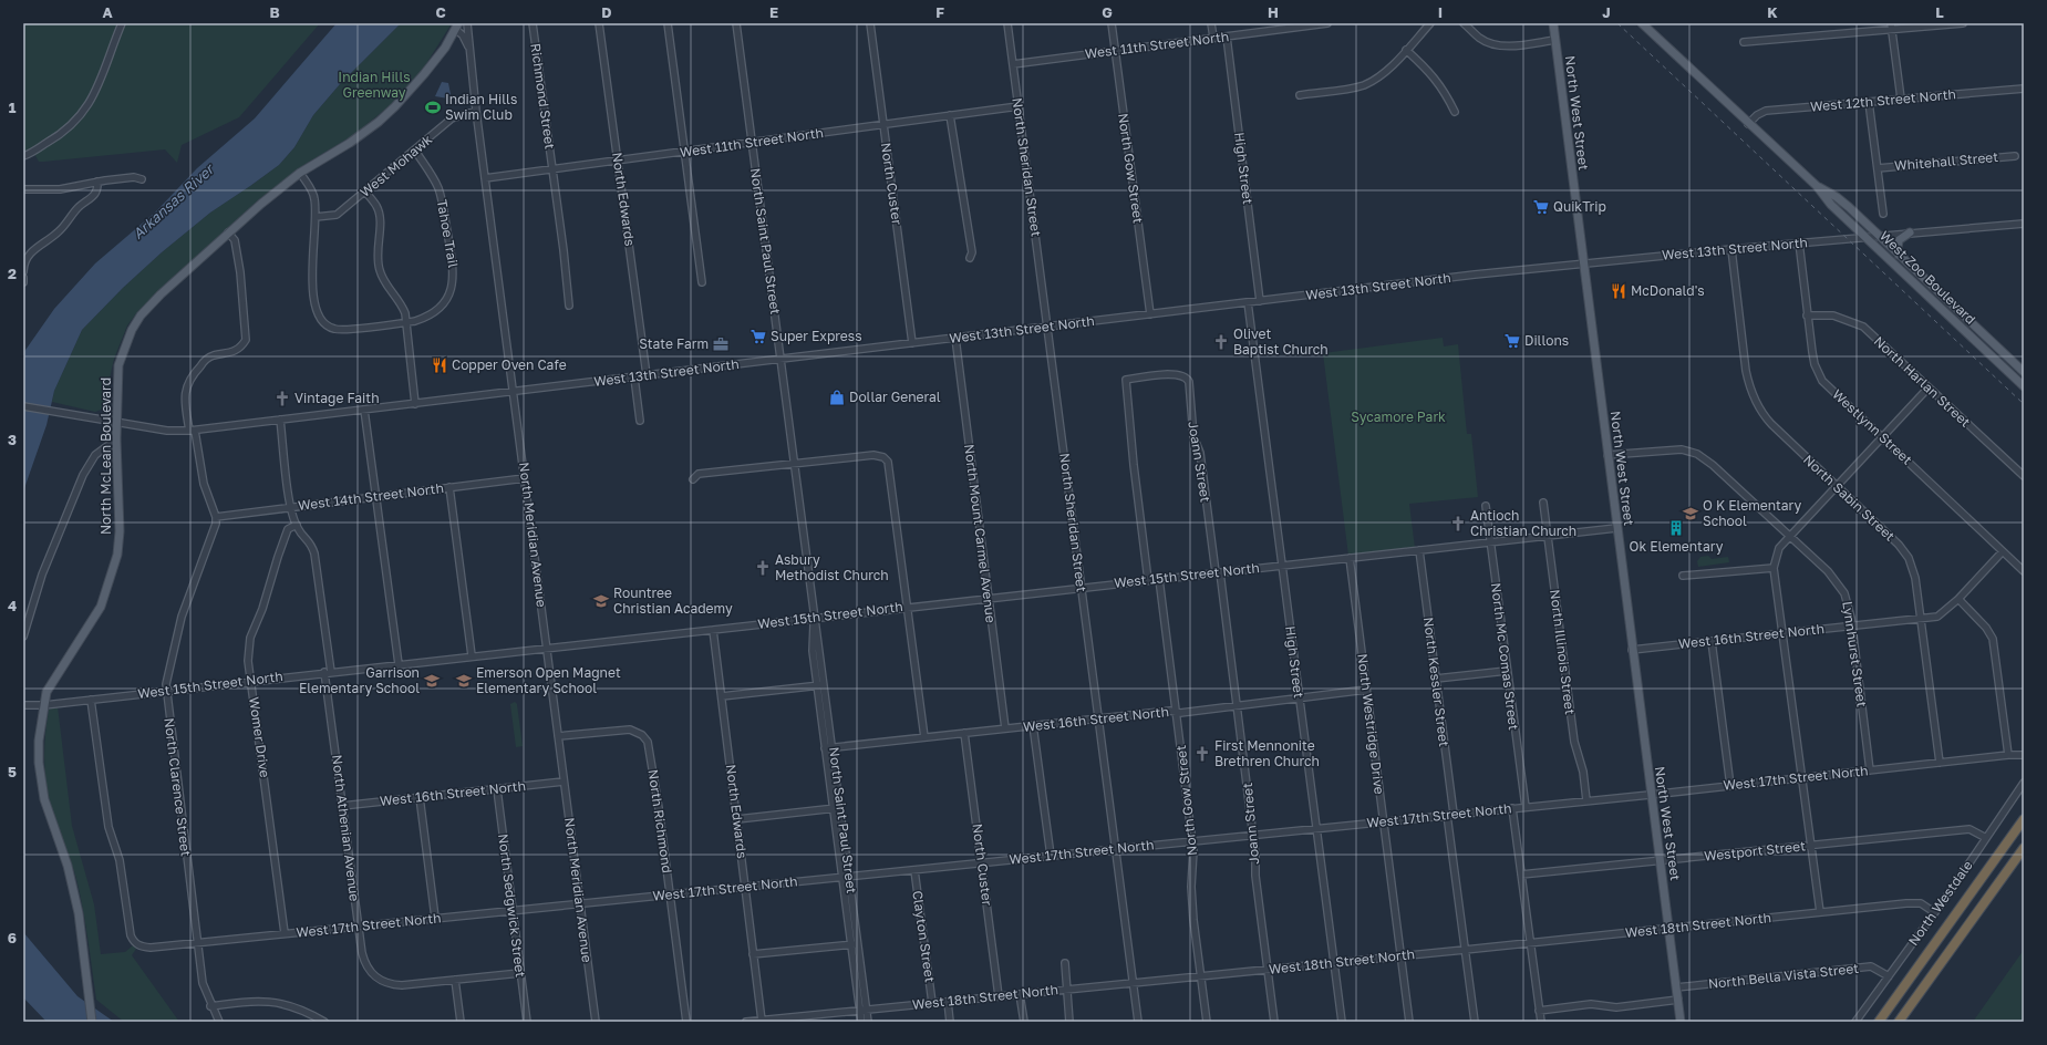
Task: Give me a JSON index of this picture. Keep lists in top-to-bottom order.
{
  "streets": {
    "main road": ["North West Street", "West Zoo Boulevard", "North McLean Boulevard"],
    "street": [
      "West 11th Street North",
      "Richmond Street",
      "West 12th Street North",
      "Whitehall Street",
      "West Mohawk",
      "North Sheridan Street",
      "North Gow Street",
      "High Street",
      "North Custer",
      "North Edwards",
      "Tahoe Trail",
      "North Saint Paul Street",
      "West 13th Street North",
      "North Harlan Street",
      "Westlynn Street",
      "Joann Street",
      "West 14th Street North",
      "North Sabin Street",
      "North Mount Carmel Avenue",
      "North Meridian Avenue",
      "West 15th Street North",
      "West 16th Street North",
      "North Illinois Street",
      "Lynnhurst Street",
      "North Mc Comas Street",
      "North Kessler Street",
      "North Westridge Drive",
      "Womer Drive",
      "West 17th Street North",
      "North Clarence Street",
      "North Richmond",
      "North Athenian Avenue",
      "Westport Street",
      "North Westdale",
      "North Sedgwick Street",
      "West 18th Street North",
      "Clayton Street",
      "North Bella Vista Street"
    ]
  },
  "crossings": [
    ["West 11th Street North", "Richmond Street"],
    ["West 11th Street North", "North Sheridan Street"],
    ["West 11th Street North", "North Gow Street"],
    ["West 11th Street North", "High Street"],
    ["West 11th Street North", "North Custer"],
    ["West 11th Street North", "North Edwards"],
    ["West 11th Street North", "North Saint Paul Street"],
    ["West 11th Street North", "North Meridian Avenue"],
    ["West 12th Street North", "West Zoo Boulevard"],
    ["North West Street", "West 13th Street North"],
    ["North West Street", "West 15th Street North"],
    ["North West Street", "West 16th Street North"],
    ["North West Street", "Lynnhurst Street"],
    ["North West Street", "West 17th Street North"],
    ["North West Street", "Westport Street"],
    ["North West Street", "West 18th Street North"],
    ["North West Street", "North Bella Vista Street"],
    ["West Mohawk", "Tahoe Trail"],
    ["West Mohawk", "North Meridian Avenue"],
    ["North Sheridan Street", "West 13th Street North"],
    ["North Sheridan Street", "West 15th Street North"],
    ["North Sheridan Street", "West 16th Street North"],
    ["North Sheridan Street", "West 17th Street North"],
    ["North Sheridan Street", "West 18th Street North"],
    ["North Gow Street", "West 13th Street North"],
    ["North Gow Street", "West 15th Street North"],
    ["North Gow Street", "West 16th Street North"],
    ["North Gow Street", "West 17th Street North"],
    ["North Gow Street", "West 18th Street North"],
    ["High Street", "West 13th Street North"],
    ["High Street", "West 15th Street North"],
    ["High Street", "West 16th Street North"],
    ["High Street", "West 17th Street North"],
    ["High Street", "West 18th Street North"],
    ["North Custer", "West 13th Street North"],
    ["North Custer", "West 16th Street North"],
    ["North Custer", "West 17th Street North"],
    ["North Custer", "West 18th Street North"],
    ["North Edwards", "West 13th Street North"],
    ["North Edwards", "West 15th Street North"],
    ["North Edwards", "West 17th Street North"],
    ["North Edwards", "West 18th Street North"],
    ["Tahoe Trail", "North McLean Boulevard"],
    ["North Saint Paul Street", "West 13th Street North"],
    ["North Saint Paul Street", "West 15th Street North"],
    ["North Saint Paul Street", "West 16th Street North"],
    ["North Saint Paul Street", "West 17th Street North"],
    ["North Saint Paul Street", "West 18th Street North"],
    ["West 13th Street North", "West Zoo Boulevard"],
    ["West 13th Street North", "Westlynn Street"],
    ["West 13th Street North", "North McLean Boulevard"],
    ["West 13th Street North", "North Sabin Street"],
    ["West 13th Street North", "North Mount Carmel Avenue"],
    ["West 13th Street North", "North Meridian Avenue"],
    ["North Harlan Street", "Westlynn Street"],
    ["Westlynn Street", "West 16th Street North"],
    ["North McLean Boulevard", "North Meridian Avenue"],
    ["North McLean Boulevard", "West 15th Street North"],
    ["Joann Street", "West 15th Street North"],
    ["Joann Street", "West 16th Street North"],
    ["Joann Street", "West 17th Street North"],
    ["Joann Street", "West 18th Street North"],
    ["West 14th Street North", "North Meridian Avenue"],
    ["West 14th Street North", "North Clarence Street"],
    ["North Sabin Street", "West 16th Street North"],
    ["North Sabin Street", "West 17th Street North"],
    ["North Mount Carmel Avenue", "West 15th Street North"],
    ["North Mount Carmel Avenue", "West 16th Street North"],
    ["North Meridian Avenue", "West 15th Street North"],
    ["North Meridian Avenue", "West 16th Street North"],
    ["North Meridian Avenue", "West 17th Street North"],
    ["North Meridian Avenue", "North Richmond"],
    ["West 15th Street North", "North Illinois Street"],
    ["West 15th Street North", "North Mc Comas Street"],
    ["West 15th Street North", "North Kessler Street"],
    ["West 15th Street North", "North Westridge Drive"],
    ["West 15th Street North", "Womer Drive"],
    ["West 15th Street North", "West 17th Street North"],
    ["West 15th Street North", "North Clarence Street"],
    ["West 15th Street North", "North Athenian Avenue"],
    ["West 16th Street North", "Lynnhurst Street"],
    ["West 16th Street North", "North Westridge Drive"],
    ["West 16th Street North", "North Athenian Avenue"],
    ["West 16th Street North", "North Sedgwick Street"],
    ["North Illinois Street", "West 17th Street North"],
    ["Lynnhurst Street", "West 17th Street North"],
    ["North Mc Comas Street", "West 17th Street North"],
    ["North Kessler Street", "West 17th Street North"],
    ["North Westridge Drive", "West 17th Street North"],
    ["North Westridge Drive", "West 18th Street North"],
    ["Womer Drive", "West 17th Street North"],
    ["West 17th Street North", "North Clarence Street"],
    ["West 17th Street North", "North Richmond"],
    ["West 17th Street North", "North Athenian Avenue"],
    ["West 17th Street North", "North Sedgwick Street"],
    ["West 17th Street North", "Clayton Street"],
    ["Westport Street", "North Westdale"],
    ["North Westdale", "West 18th Street North"],
    ["North Westdale", "North Bella Vista Street"],
    ["West 18th Street North", "Clayton Street"]
  ],
  "water": ["Arkansas River"],
  "parks": ["Indian Hills Greenway", "Sycamore Park"],
  "places": {
    "sports": ["Indian Hills Swim Club"],
    "supermarket": ["QuikTrip", "Super Express", "Dillons"],
    "restaurant": ["McDonald's", "Copper Oven Cafe"],
    "church": [
      "Olivet Baptist Church",
      "Vintage Faith",
      "Antioch Christian Church",
      "Asbury Methodist Church",
      "First Mennonite Brethren Church"
    ],
    "office": ["State Farm"],
    "shop": ["Dollar General"],
    "school or university": [
      "O K Elementary School",
      "Rountree Christian Academy",
      "Garrison Elementary School",
      "Emerson Open Magnet Elementary School"
    ],
    "building": ["Ok Elementary"]
  },
  "grid": {
    "columns": [
      "A",
      "B",
      "C",
      "D",
      "E",
      "F",
      "G",
      "H",
      "I",
      "J",
      "K",
      "L"
    ],
    "rows": [
      "1",
      "2",
      "3",
      "4",
      "5",
      "6"
    ]
  }
}
